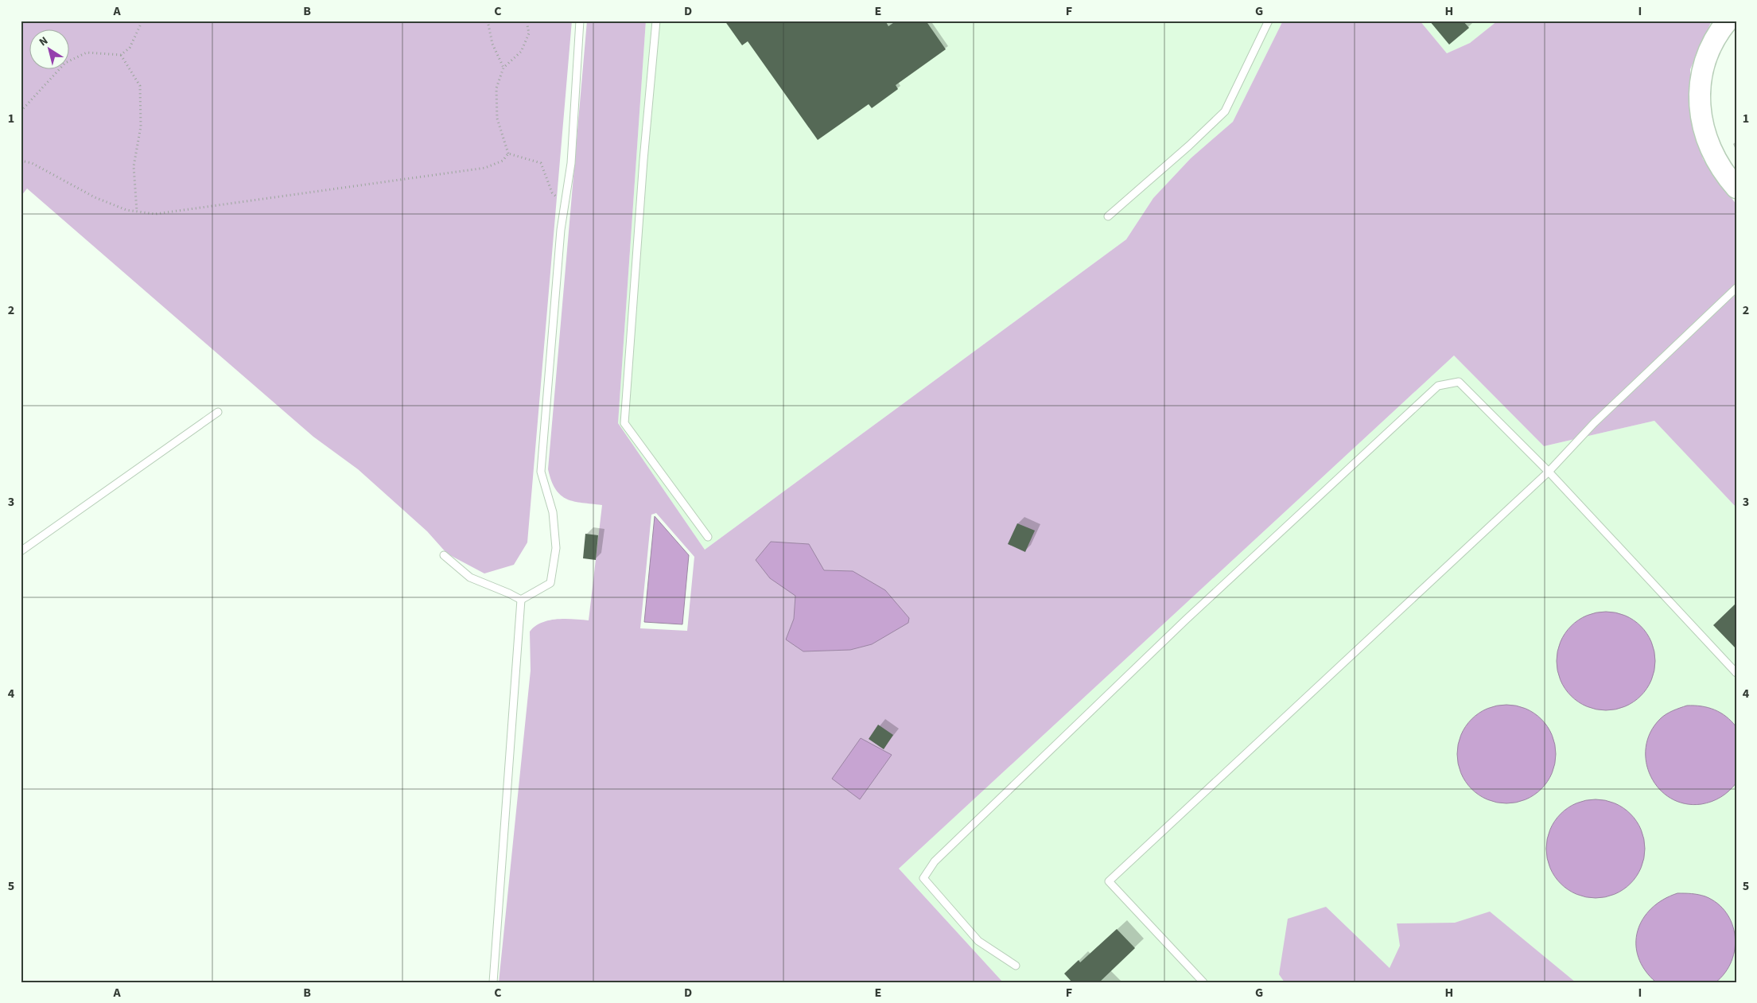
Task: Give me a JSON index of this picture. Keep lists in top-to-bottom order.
{
  "north": "top left",
  "grid": {
    "columns": [
      "A",
      "B",
      "C",
      "D",
      "E",
      "F",
      "G",
      "H",
      "I"
    ],
    "rows": [
      "1",
      "2",
      "3",
      "4",
      "5"
    ]
  }
}
